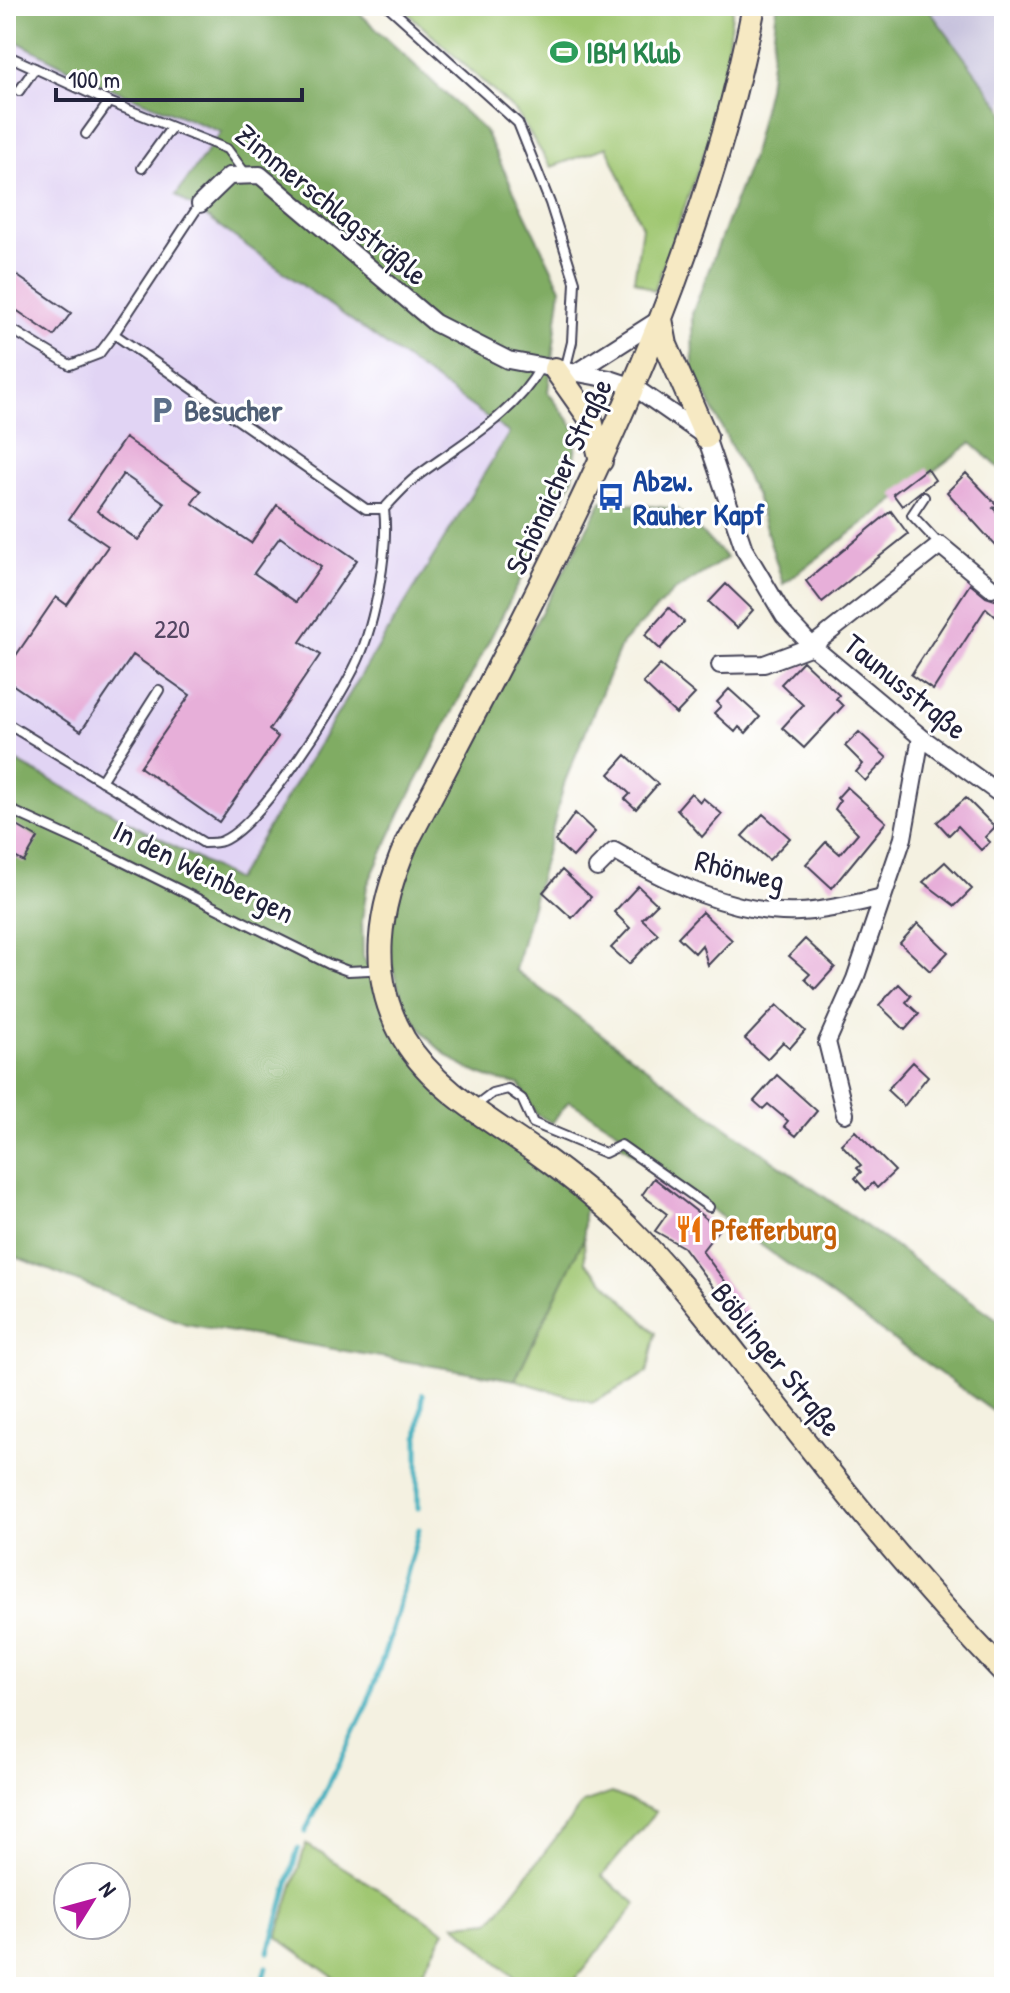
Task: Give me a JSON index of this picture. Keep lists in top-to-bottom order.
{
  "streets": {
    "main road": ["Schönaicher Straße", "Böblinger Straße"],
    "street": ["Zimmerschlagsträßle", "Taunusstraße", "Rhönweg"],
    "lane": ["In den Weinbergen"]
  },
  "crossings": [
    ["Zimmerschlagsträßle", "Schönaicher Straße"],
    ["Schönaicher Straße", "In den Weinbergen"],
    ["Schönaicher Straße", "Böblinger Straße"],
    ["In den Weinbergen", "Böblinger Straße"]
  ],
  "places": {
    "sports": ["IBM Klub"],
    "parking": ["Besucher"],
    "bus stop": ["Abzw. Rauher Kapf"],
    "restaurant": ["Pfefferburg"]
  },
  "house_numbers": ["220"],
  "scale_bar": "100 m",
  "north": "top right"
}
